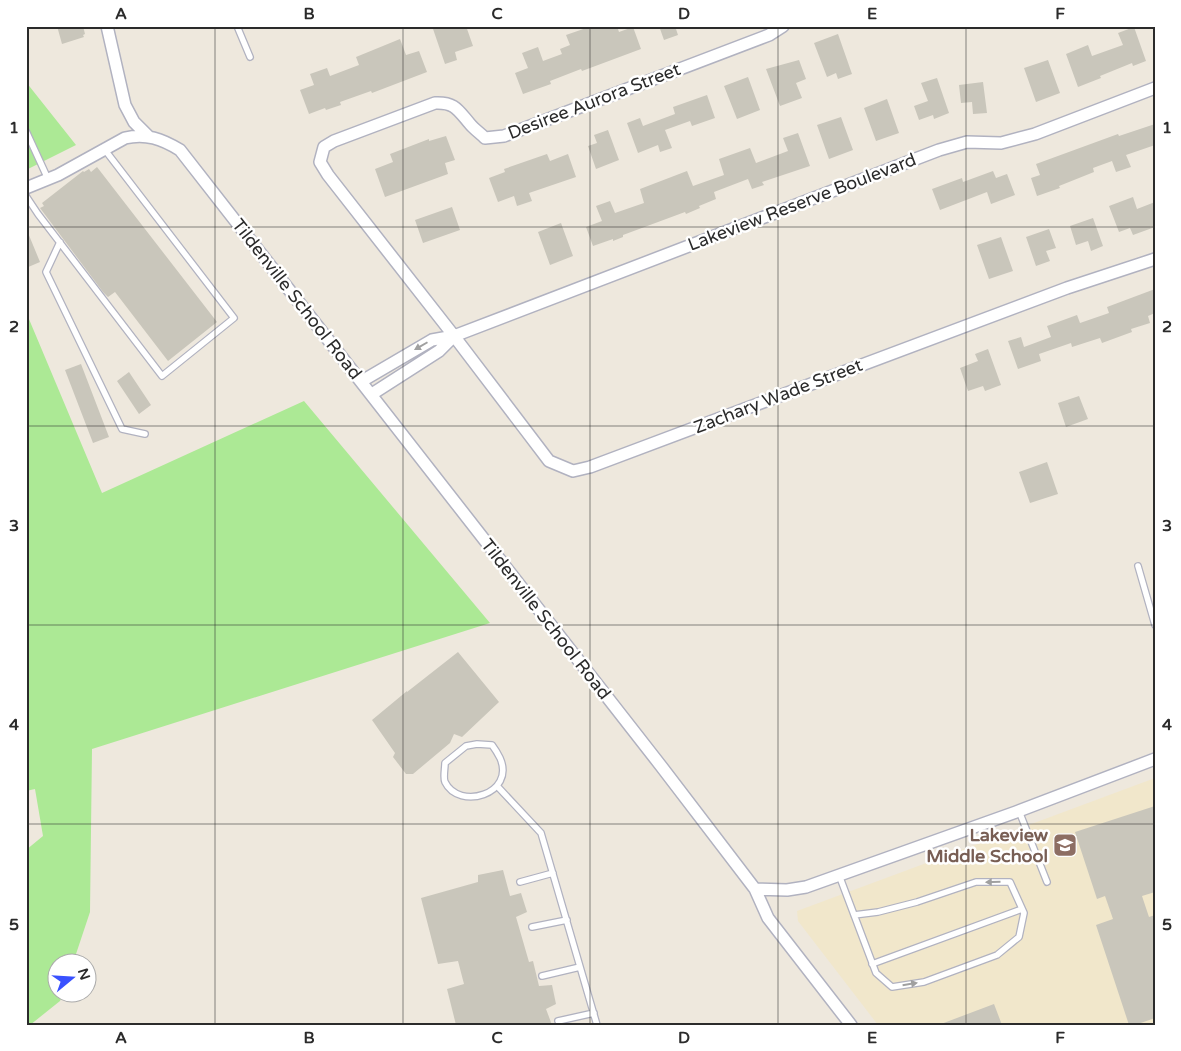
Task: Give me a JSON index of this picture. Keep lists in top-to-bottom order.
{
  "streets": {
    "street": [
      "Desiree Aurora Street",
      "Lakeview Reserve Boulevard",
      "Tildenville School Road",
      "Zachary Wade Street"
    ]
  },
  "crossings": [
    ["Desiree Aurora Street", "Lakeview Reserve Boulevard"],
    ["Desiree Aurora Street", "Zachary Wade Street"],
    ["Lakeview Reserve Boulevard", "Tildenville School Road"],
    ["Lakeview Reserve Boulevard", "Zachary Wade Street"]
  ],
  "places": {
    "school or university": ["Lakeview Middle School"]
  },
  "north": "right",
  "grid": {
    "columns": [
      "A",
      "B",
      "C",
      "D",
      "E",
      "F"
    ],
    "rows": [
      "1",
      "2",
      "3",
      "4",
      "5"
    ]
  }
}
